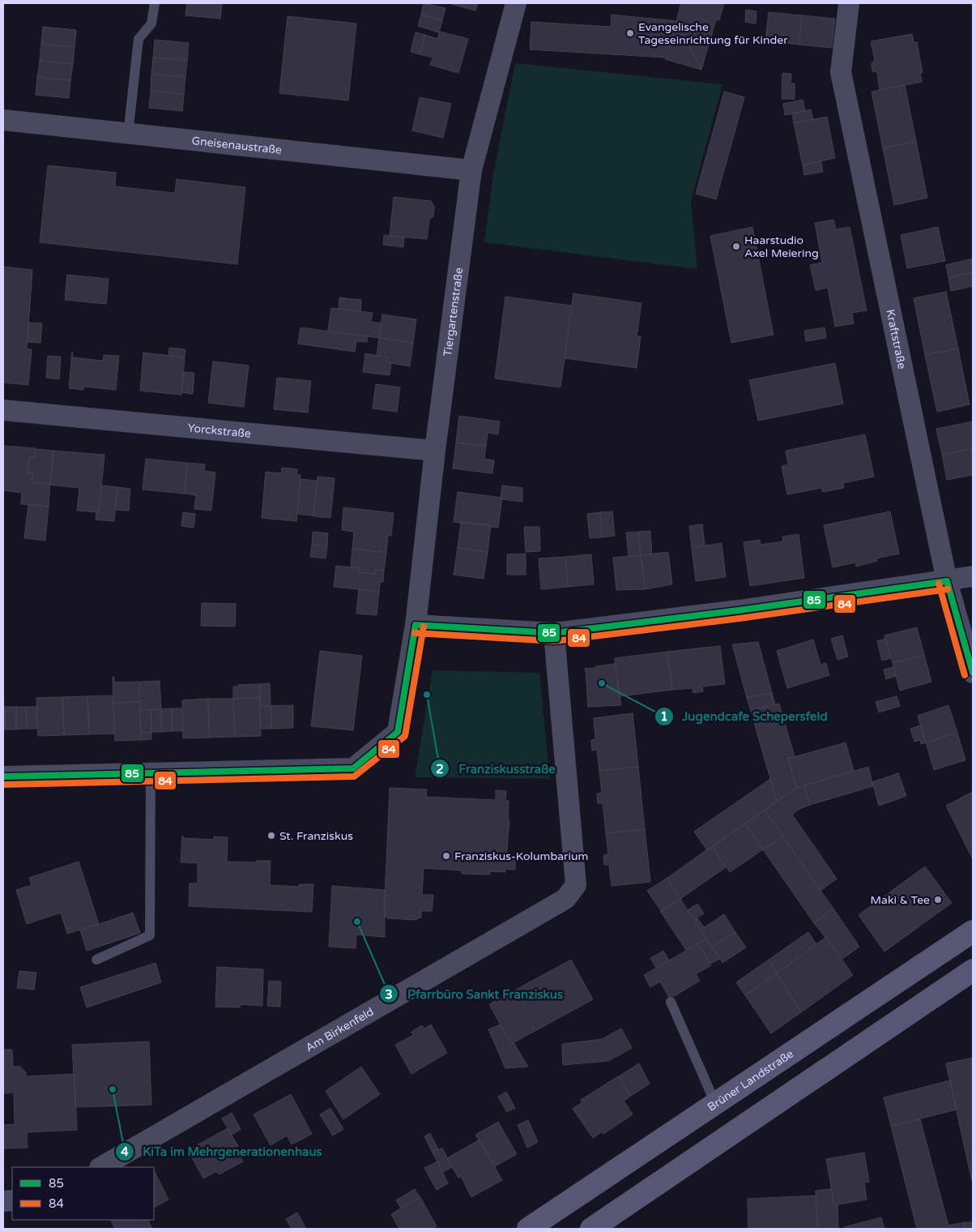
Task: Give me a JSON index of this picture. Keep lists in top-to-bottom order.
{
  "streets": {
    "main road": ["Brüner Landstraße"],
    "street": [
      "Gneisenaustraße",
      "Tiergartenstraße",
      "Kraftstraße",
      "Yorckstraße",
      "Am Birkenfeld"
    ]
  },
  "crossings": [
    ["Gneisenaustraße", "Tiergartenstraße"],
    ["Tiergartenstraße", "Yorckstraße"]
  ],
  "places": [
    "Evangelische Tageseinrichtung für Kinder",
    "Haarstudio Axel Meiering",
    "Jugendcafe Schepersfeld",
    "Franziskusstraße",
    "St. Franziskus",
    "Franziskus-Kolumbarium",
    "Maki & Tee",
    "Pfarrbüro Sankt Franziskus",
    "KiTa im Mehrgenerationenhaus"
  ],
  "lines": ["transit line 85", "transit line 84"],
  "legend": ["85", "84"]
}
